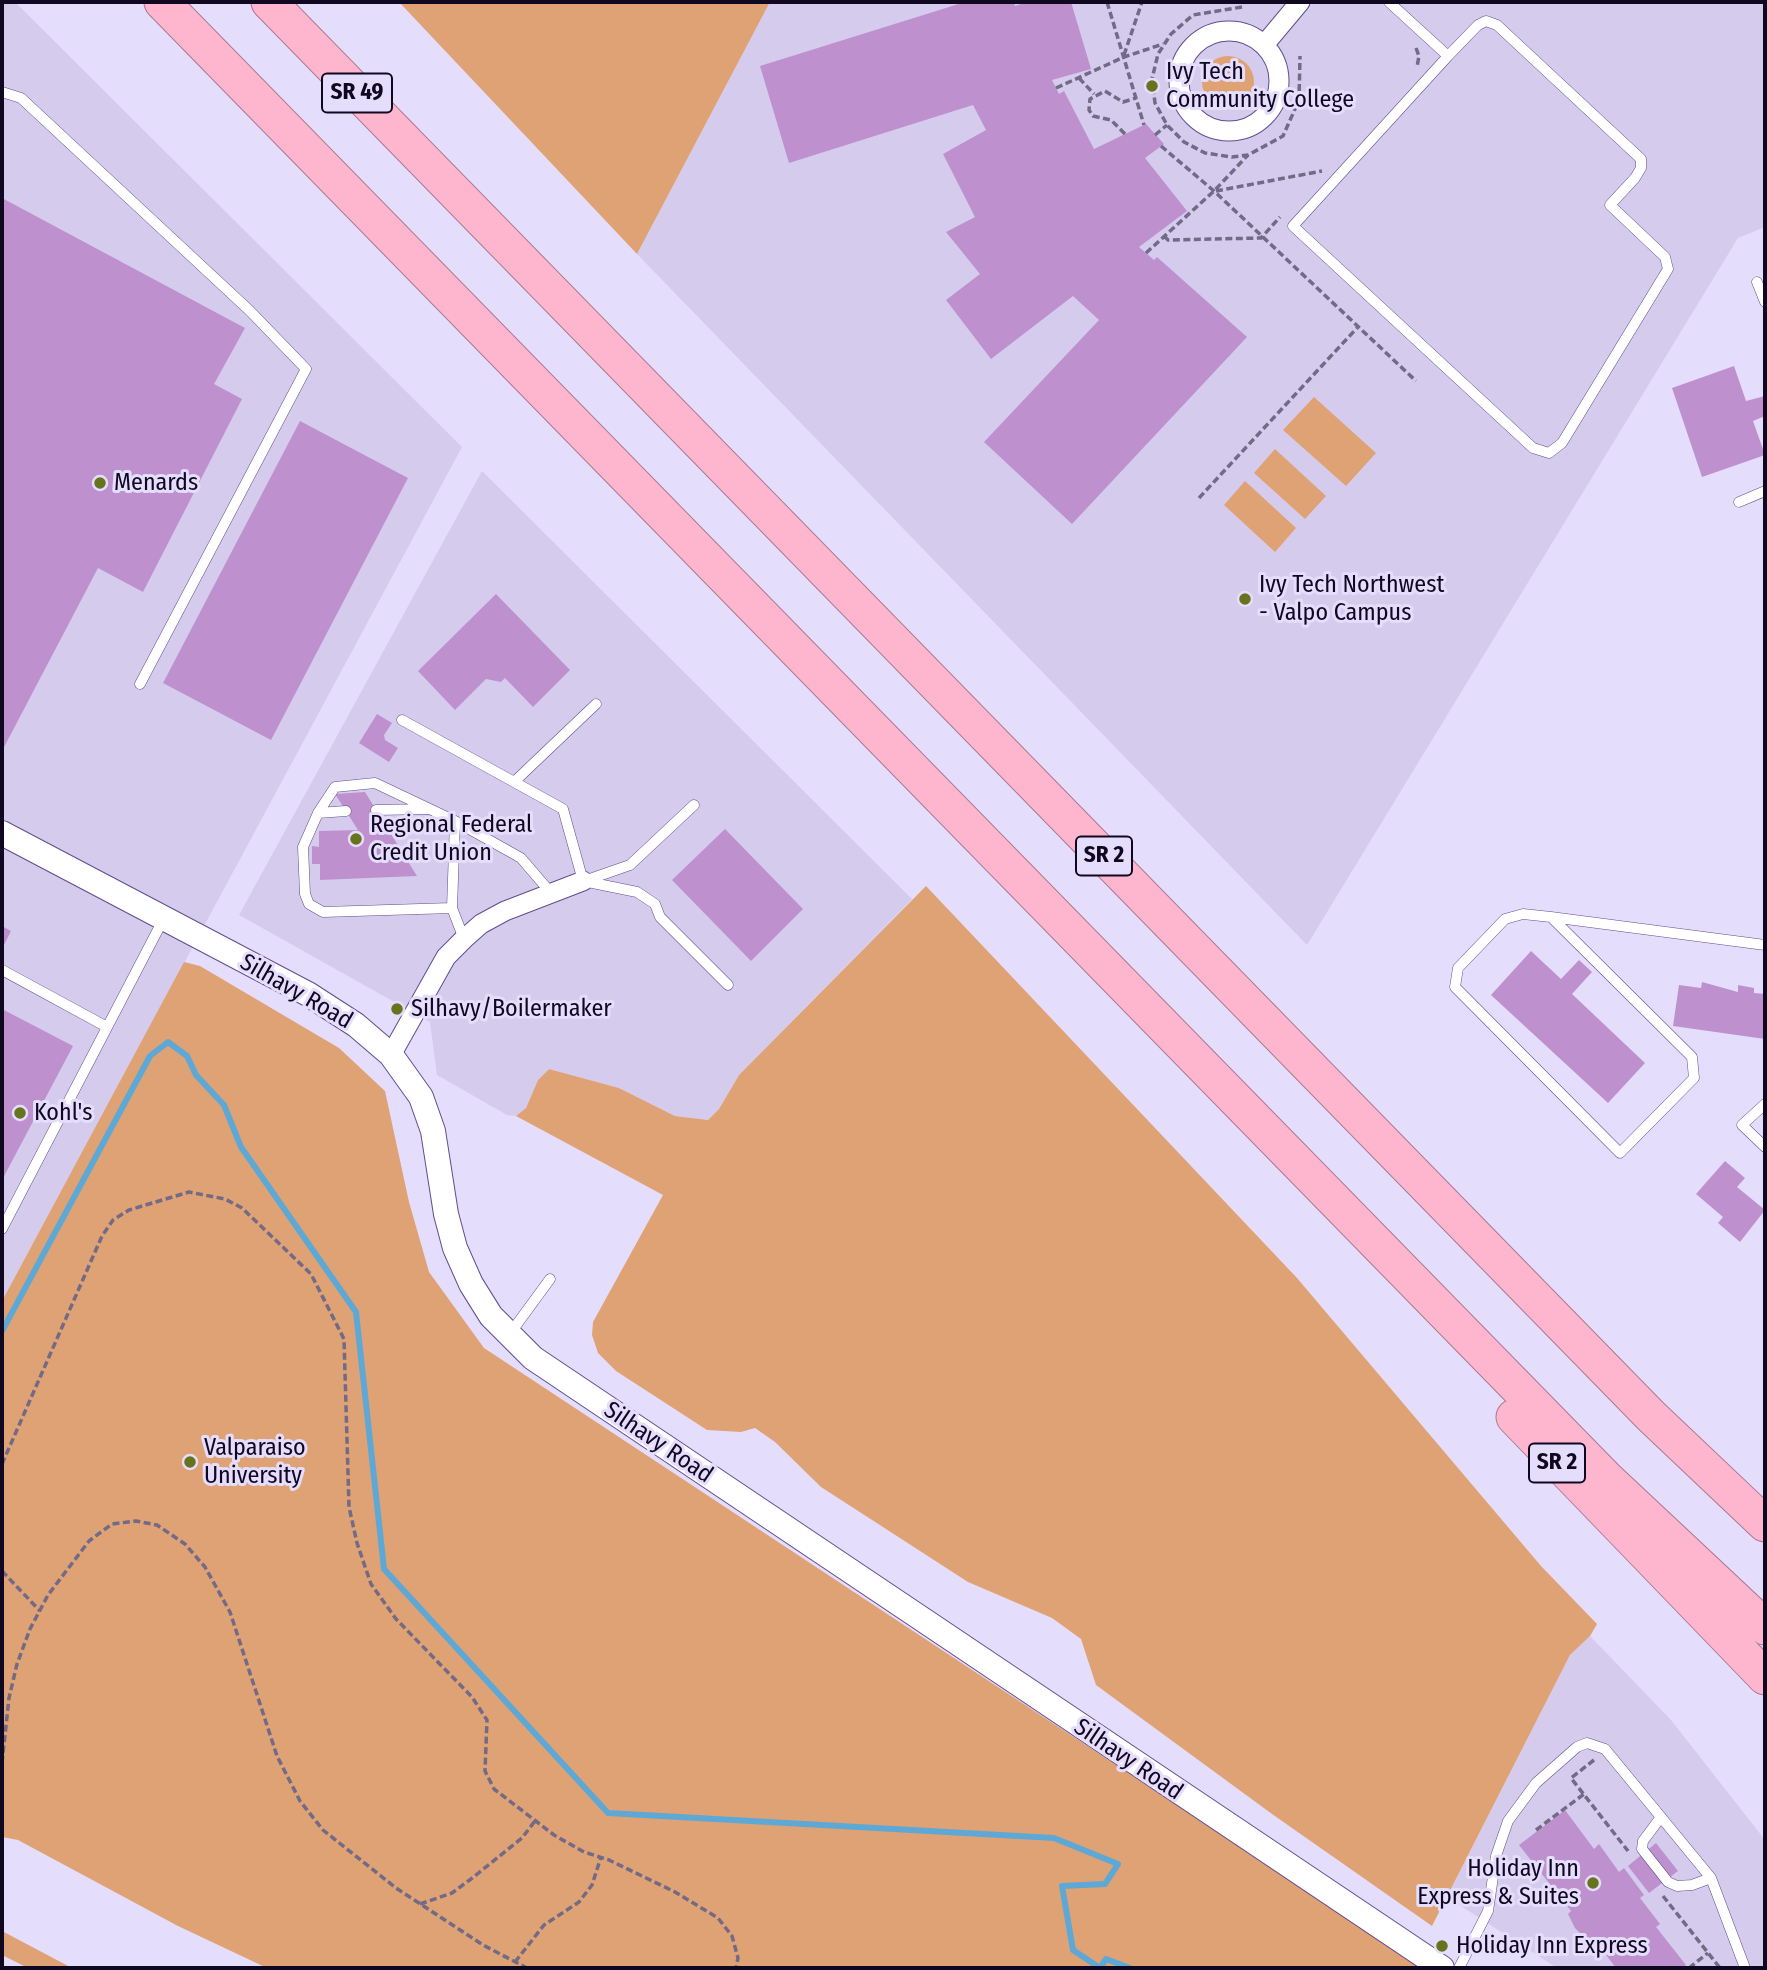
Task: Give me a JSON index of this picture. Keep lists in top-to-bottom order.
{
  "streets": {
    "highway": ["SR 49", "SR 2"],
    "street": ["Silhavy Road"]
  },
  "crossings": [
    ["SR 49", "SR 2"]
  ],
  "places": [
    "Ivy Tech Community College",
    "Menards",
    "Ivy Tech Northwest - Valpo Campus",
    "Regional Federal Credit Union",
    "Silhavy/Boilermaker",
    "Kohl's",
    "Valparaiso University",
    "Holiday Inn Express & Suites",
    "Holiday Inn Express"
  ]
}
